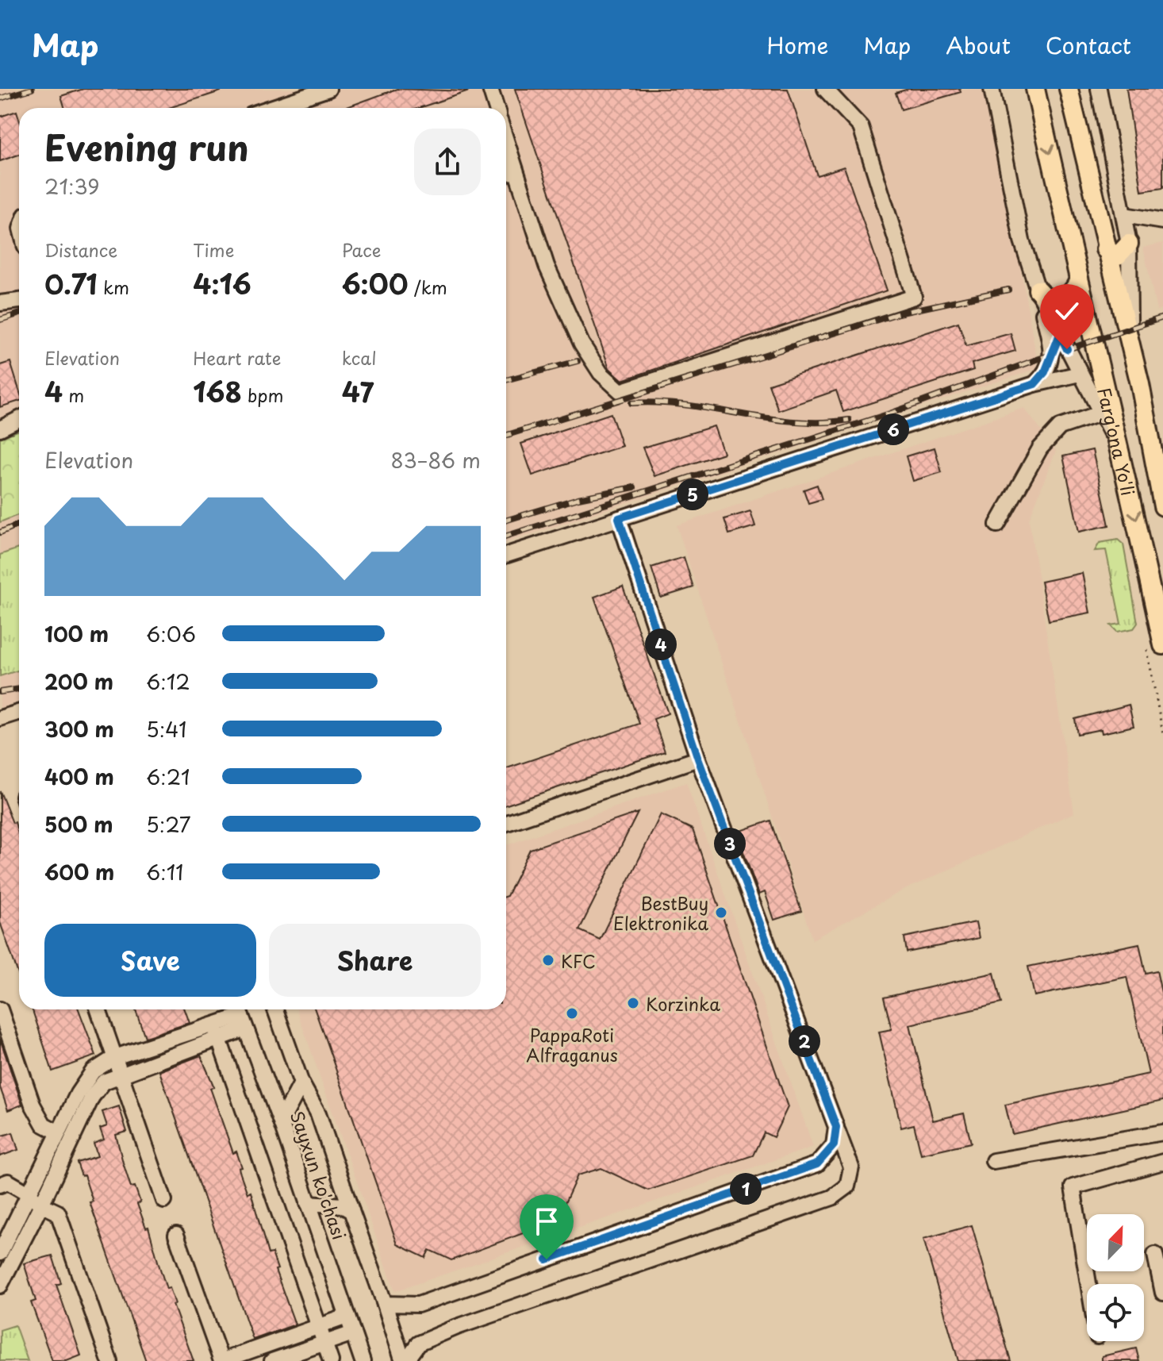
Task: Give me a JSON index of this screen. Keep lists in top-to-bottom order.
{
  "streets": {
    "main road": ["Farg'ona Yo'li"],
    "street": ["Sayxun ko'chasi"]
  },
  "places": [
    "BestBuy Elektronika",
    "KFC",
    "Korzinka",
    "PappaRoti Alfraganus"
  ],
  "north": "top right",
  "page": {
    "header": "Map",
    "nav": [
      "Home",
      "Map",
      "About",
      "Contact"
    ],
    "heading": ["Evening run", "21:39"],
    "stats": [
      ["Distance", "0.71 km"],
      ["Time", "4:16"],
      ["Pace", "6:00 /km"],
      ["Elevation", "4 m"],
      ["Heart rate", "168 bpm"],
      ["kcal", "47"]
    ],
    "pins": [
      "6",
      "5",
      "4",
      "3",
      "2",
      "1"
    ],
    "chart": ["Elevation", "83–86 m"],
    "list": [
      {
        "name": "100 m",
        "note": "6:06"
      },
      {
        "name": "200 m",
        "note": "6:12"
      },
      {
        "name": "300 m",
        "note": "5:41"
      },
      {
        "name": "400 m",
        "note": "6:21"
      },
      {
        "name": "500 m",
        "note": "5:27"
      },
      {
        "name": "600 m",
        "note": "6:11"
      }
    ],
    "buttons": ["Save", "Share"]
  }
}
